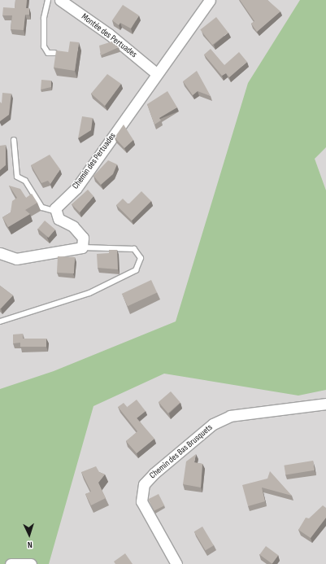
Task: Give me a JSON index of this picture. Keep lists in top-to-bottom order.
{
  "streets": {
    "street": ["Montée des Pertuades", "Chemin des Pertuades", "Chemin des Bas Brusquets"]
  },
  "crossings": [
    ["Montée des Pertuades", "Chemin des Pertuades"]
  ],
  "north": "bottom"
}
